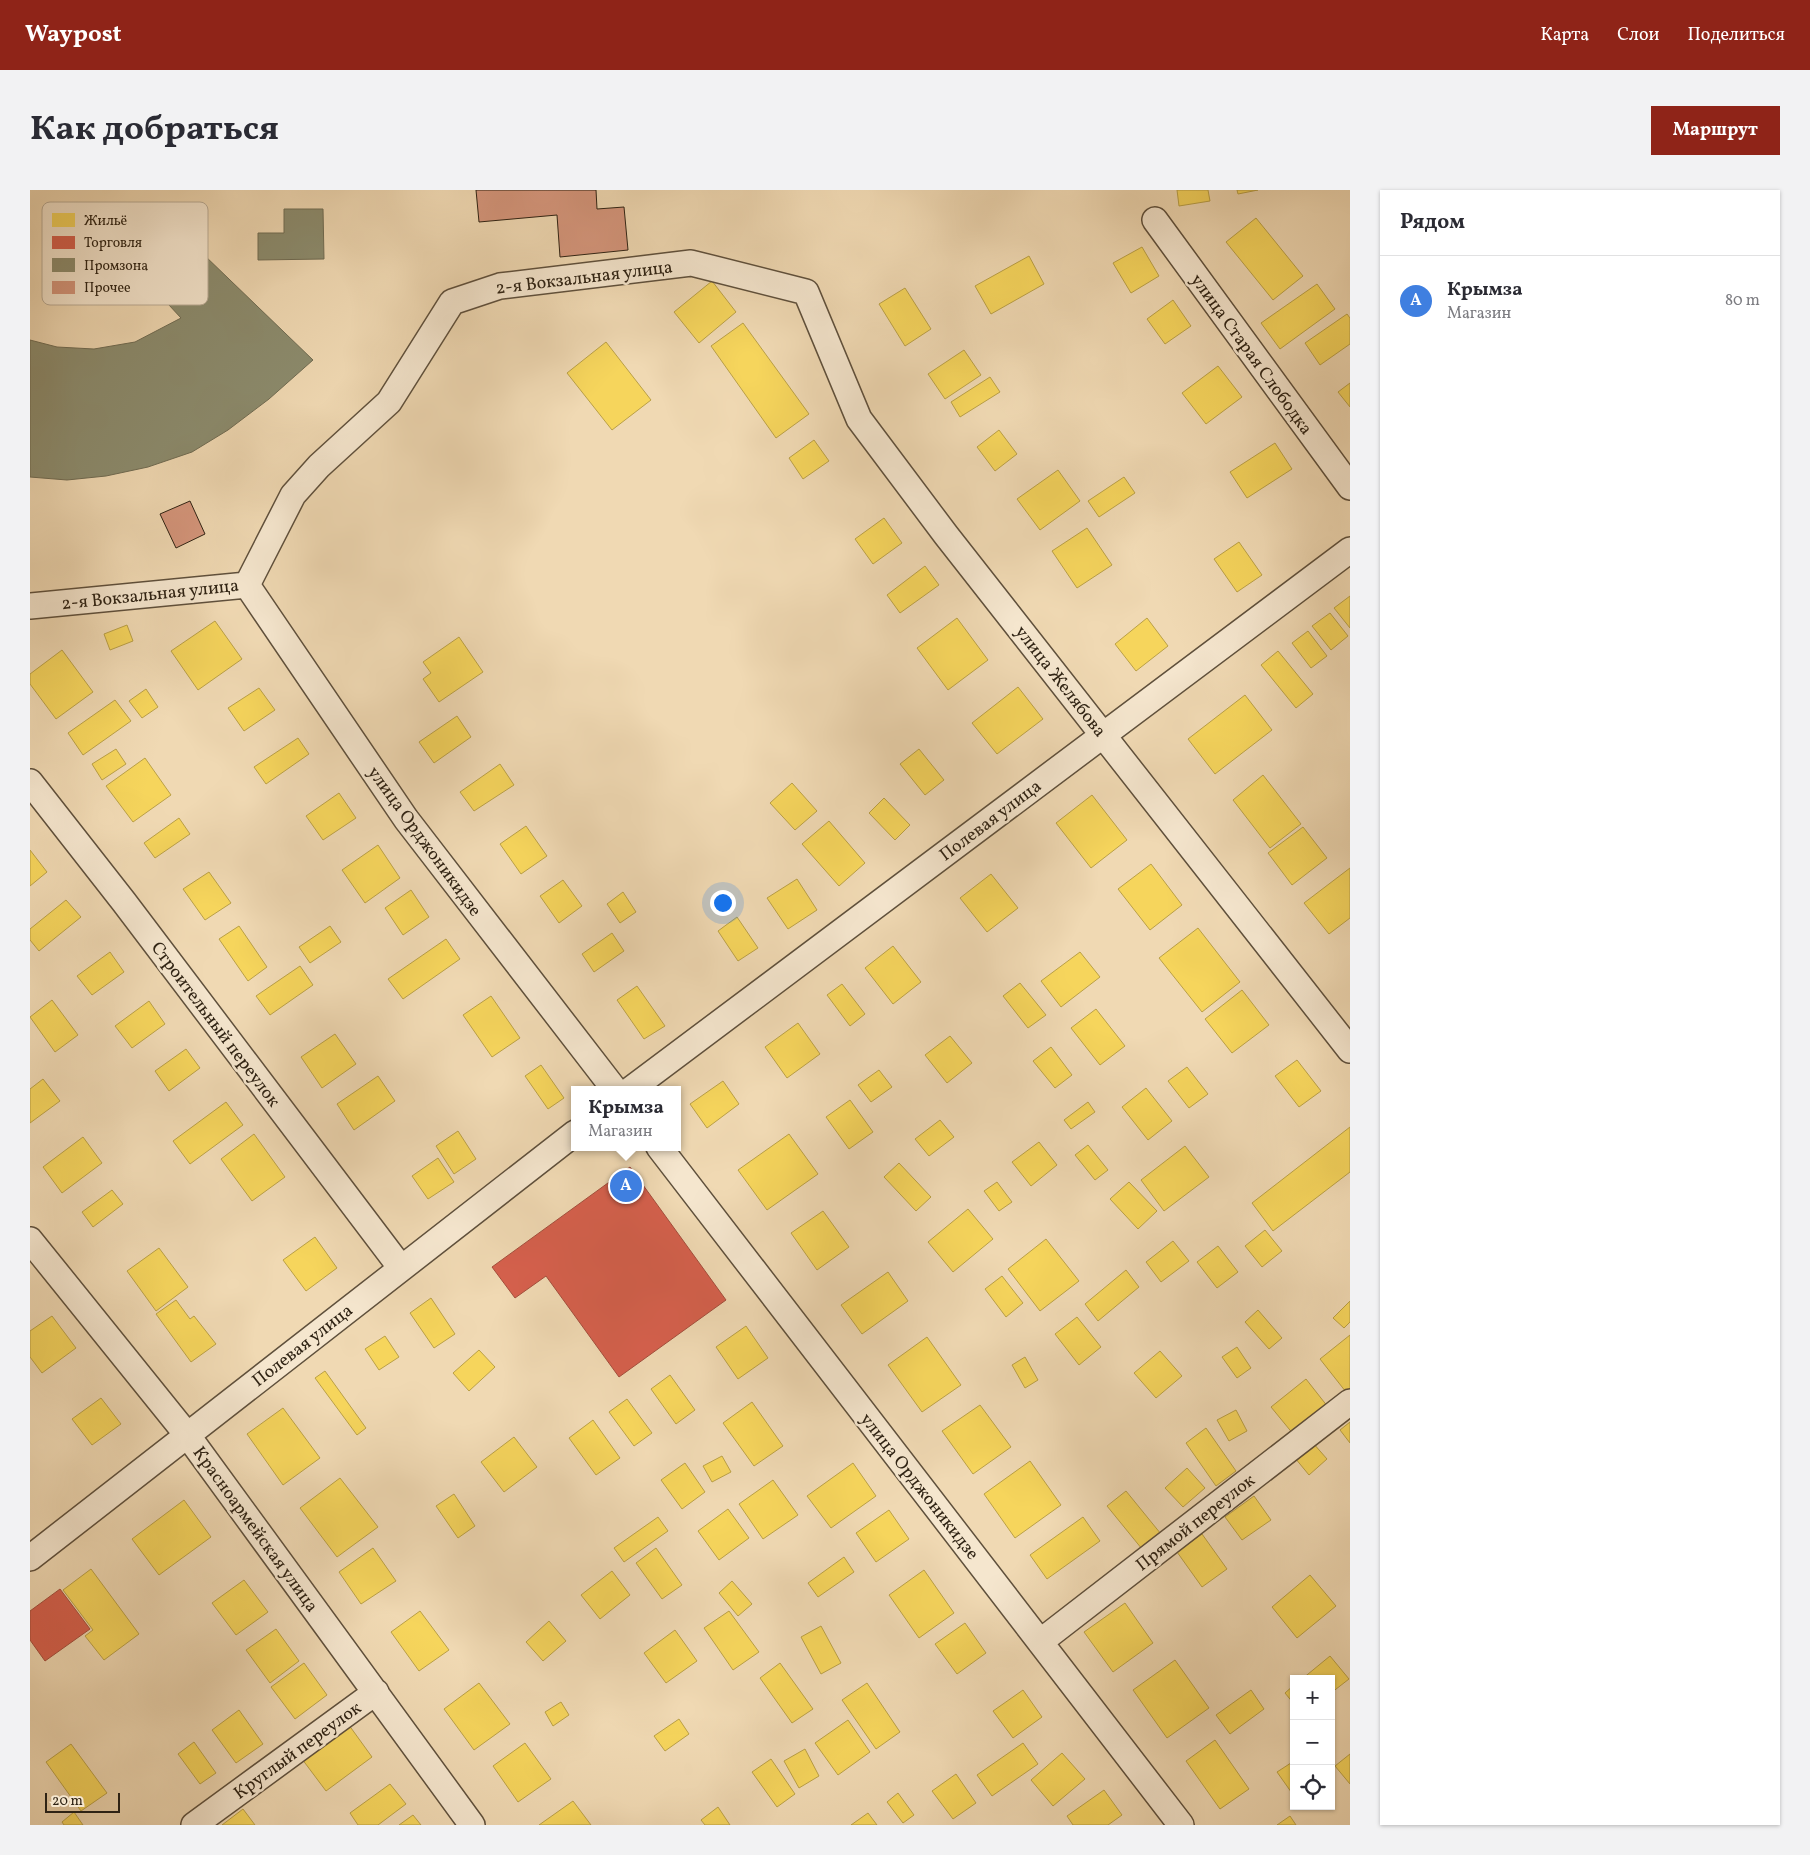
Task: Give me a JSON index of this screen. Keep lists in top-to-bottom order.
{
  "streets": {
    "street": [
      "2-я Вокзальная улица",
      "улица Старая Слободка",
      "улица Желябова",
      "Полевая улица",
      "улица Орджоникидзе",
      "Строительный переулок",
      "Прямой переулок",
      "Красноармейская улица",
      "Круглый переулок"
    ]
  },
  "crossings": [
    ["2-я Вокзальная улица", "улица Желябова"],
    ["2-я Вокзальная улица", "улица Орджоникидзе"],
    ["улица Желябова", "Полевая улица"],
    ["Полевая улица", "Строительный переулок"],
    ["Полевая улица", "Красноармейская улица"],
    ["улица Орджоникидзе", "Прямой переулок"],
    ["Красноармейская улица", "Круглый переулок"]
  ],
  "legend": [
    "Жильё",
    "Торговля",
    "Промзона",
    "Прочее"
  ],
  "scale_bar": "20 m",
  "page": {
    "header": "Waypost",
    "nav": ["Карта", "Слои", "Поделиться"],
    "title": "Как добраться",
    "buttons": "Маршрут",
    "heading": "Рядом",
    "list": [
      {
        "mark": "A",
        "name": "Крымза",
        "note": "Магазин",
        "value": "80 m"
      }
    ],
    "popup": ["Крымза", "Магазин"],
    "pins": "A",
    "map_buttons": ["+", "−"],
    "scale": "20 m"
  }
}
